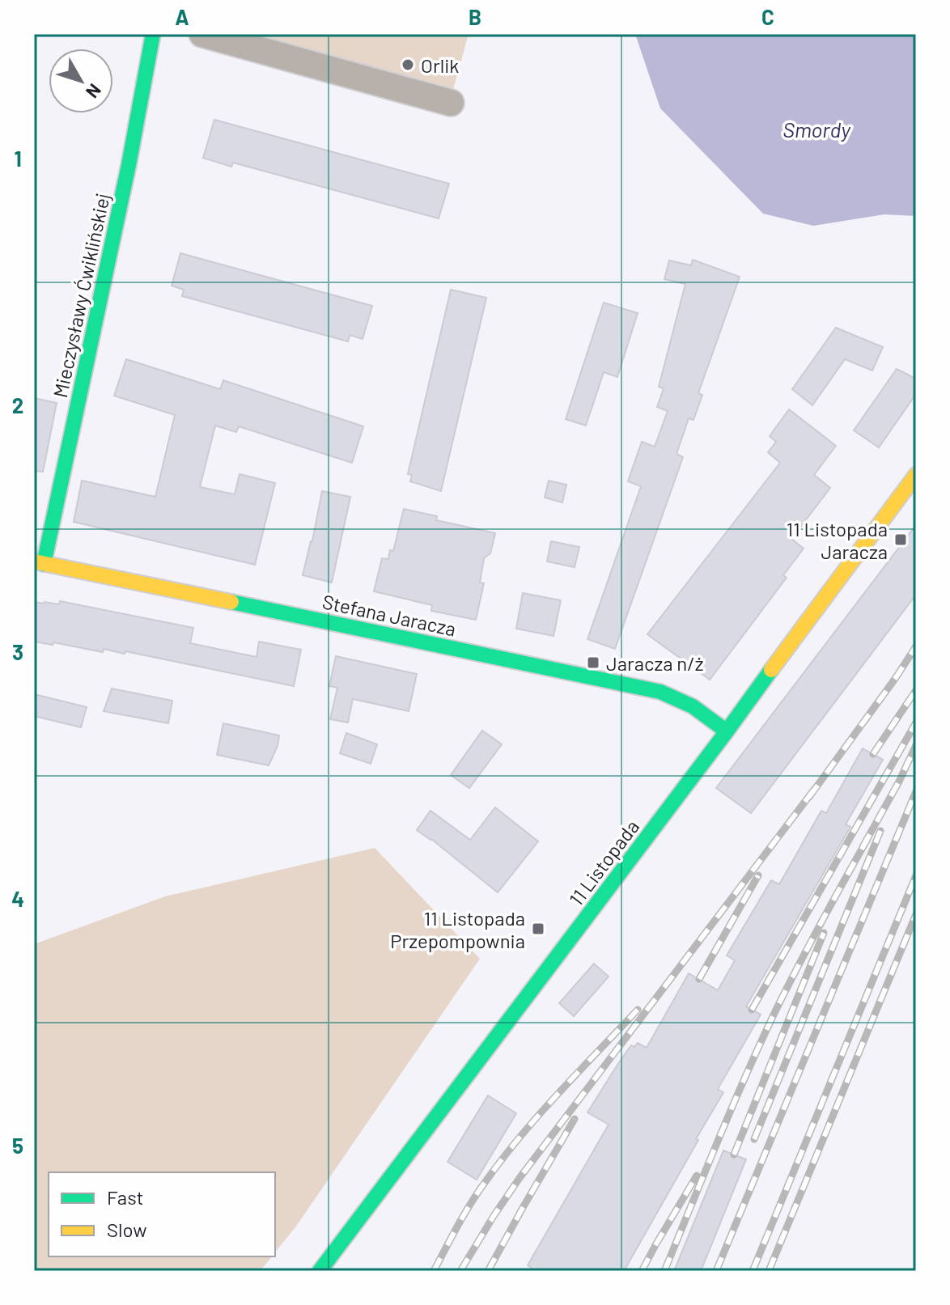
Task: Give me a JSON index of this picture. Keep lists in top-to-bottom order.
{
  "streets": {
    "street": ["Mieczysławy Ćwiklińskiej", "Stefana Jaracza", "11 Listopada"]
  },
  "crossings": [
    ["Mieczysławy Ćwiklińskiej", "Stefana Jaracza"],
    ["Stefana Jaracza", "11 Listopada"]
  ],
  "water": ["Smordy"],
  "places": {
    "other": ["Orlik"],
    "transit": ["11 Listopada Jaracza", "Jaracza n/ż", "11 Listopada Przepompownia"]
  },
  "legend": ["Fast", "Slow"],
  "north": "bottom right",
  "grid": {
    "columns": ["A", "B", "C"],
    "rows": [
      "1",
      "2",
      "3",
      "4",
      "5"
    ]
  }
}
